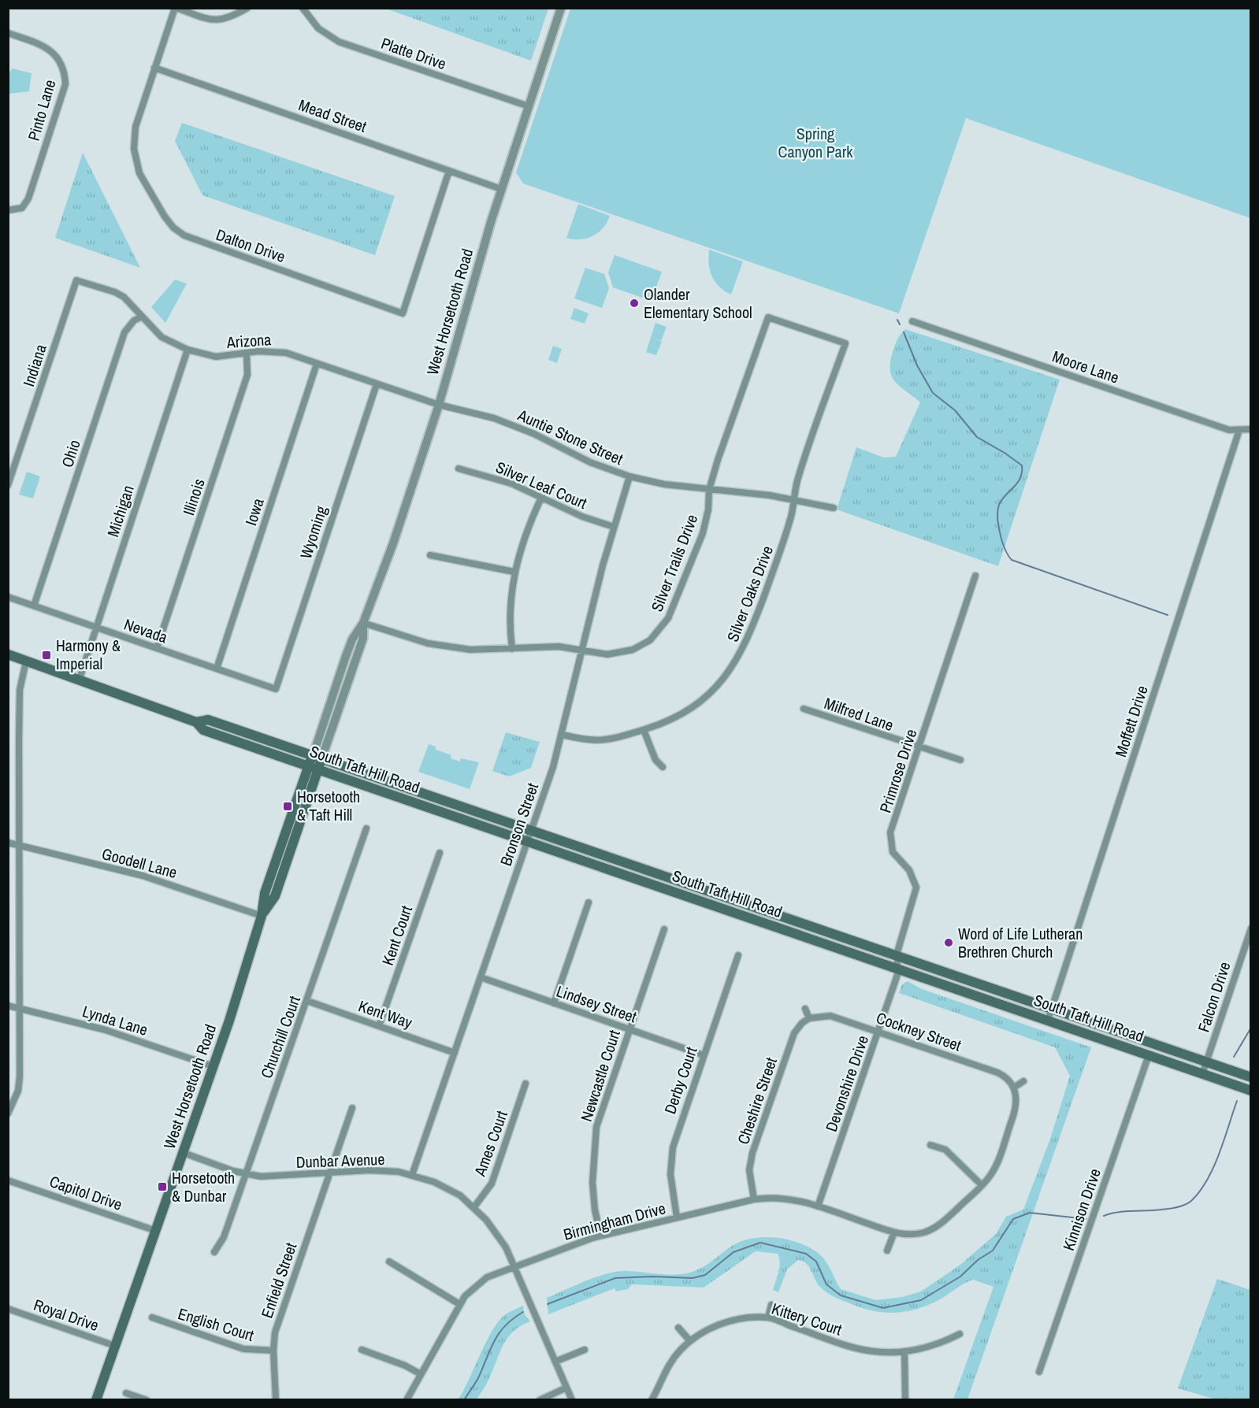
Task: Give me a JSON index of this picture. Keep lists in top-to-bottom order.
{
  "streets": {
    "main road": ["West Horsetooth Road", "South Taft Hill Road"],
    "street": [
      "Platte Drive",
      "Pinto Lane",
      "Mead Street",
      "Dalton Drive",
      "Arizona",
      "Indiana",
      "Moore Lane",
      "Auntie Stone Street",
      "Ohio",
      "Silver Leaf Court",
      "Illinois",
      "Michigan",
      "Iowa",
      "Wyoming",
      "Silver Trails Drive",
      "Silver Oaks Drive",
      "Nevada",
      "Milfred Lane",
      "Moffett Drive",
      "Primrose Drive",
      "Bronson Street",
      "Goodell Lane",
      "Kent Court",
      "Falcon Drive",
      "Lindsey Street",
      "Kent Way",
      "Lynda Lane",
      "Cockney Street",
      "Churchill Court",
      "Newcastle Court",
      "Derby Court",
      "Devonshire Drive",
      "Cheshire Street",
      "Ames Court",
      "Dunbar Avenue",
      "Capitol Drive",
      "Kinnison Drive",
      "Birmingham Drive",
      "Enfield Street",
      "Royal Drive",
      "Kittery Court",
      "English Court"
    ]
  },
  "crossings": [
    ["Platte Drive", "West Horsetooth Road"],
    ["Mead Street", "Dalton Drive"],
    ["Mead Street", "West Horsetooth Road"],
    ["West Horsetooth Road", "Arizona"],
    ["West Horsetooth Road", "Auntie Stone Street"],
    ["West Horsetooth Road", "Silver Trails Drive"],
    ["West Horsetooth Road", "South Taft Hill Road"],
    ["West Horsetooth Road", "Goodell Lane"],
    ["West Horsetooth Road", "Lynda Lane"],
    ["West Horsetooth Road", "Dunbar Avenue"],
    ["West Horsetooth Road", "Capitol Drive"],
    ["West Horsetooth Road", "Royal Drive"],
    ["Arizona", "Indiana"],
    ["Arizona", "Auntie Stone Street"],
    ["Arizona", "Ohio"],
    ["Arizona", "Illinois"],
    ["Arizona", "Michigan"],
    ["Arizona", "Iowa"],
    ["Arizona", "Wyoming"],
    ["Moore Lane", "Moffett Drive"],
    ["Auntie Stone Street", "Silver Trails Drive"],
    ["Auntie Stone Street", "Silver Oaks Drive"],
    ["Auntie Stone Street", "Bronson Street"],
    ["Ohio", "Nevada"],
    ["Silver Leaf Court", "Bronson Street"],
    ["Illinois", "Nevada"],
    ["Michigan", "Nevada"],
    ["Michigan", "South Taft Hill Road"],
    ["Iowa", "Nevada"],
    ["Wyoming", "Nevada"],
    ["Silver Trails Drive", "Silver Oaks Drive"],
    ["Silver Trails Drive", "Bronson Street"],
    ["Silver Oaks Drive", "Bronson Street"],
    ["Milfred Lane", "Primrose Drive"],
    ["Moffett Drive", "South Taft Hill Road"],
    ["South Taft Hill Road", "Primrose Drive"],
    ["South Taft Hill Road", "Bronson Street"],
    ["South Taft Hill Road", "Falcon Drive"],
    ["South Taft Hill Road", "Devonshire Drive"],
    ["South Taft Hill Road", "Kinnison Drive"],
    ["Primrose Drive", "Devonshire Drive"],
    ["Bronson Street", "Lindsey Street"],
    ["Bronson Street", "Kent Way"],
    ["Bronson Street", "Dunbar Avenue"],
    ["Kent Court", "Kent Way"],
    ["Lindsey Street", "Newcastle Court"],
    ["Lindsey Street", "Derby Court"],
    ["Kent Way", "Churchill Court"],
    ["Cockney Street", "Devonshire Drive"],
    ["Cockney Street", "Cheshire Street"],
    ["Cockney Street", "Birmingham Drive"],
    ["Churchill Court", "Dunbar Avenue"],
    ["Newcastle Court", "Birmingham Drive"],
    ["Derby Court", "Birmingham Drive"],
    ["Devonshire Drive", "Birmingham Drive"],
    ["Cheshire Street", "Birmingham Drive"],
    ["Ames Court", "Dunbar Avenue"],
    ["Dunbar Avenue", "Birmingham Drive"],
    ["Dunbar Avenue", "Enfield Street"],
    ["Enfield Street", "English Court"]
  ],
  "parks": ["Spring Canyon Park"],
  "places": {
    "other": ["Olander Elementary School", "Word of Life Lutheran Brethren Church"],
    "transit": ["Harmony & Imperial", "Horsetooth & Taft Hill", "Horsetooth & Dunbar"]
  }
}
